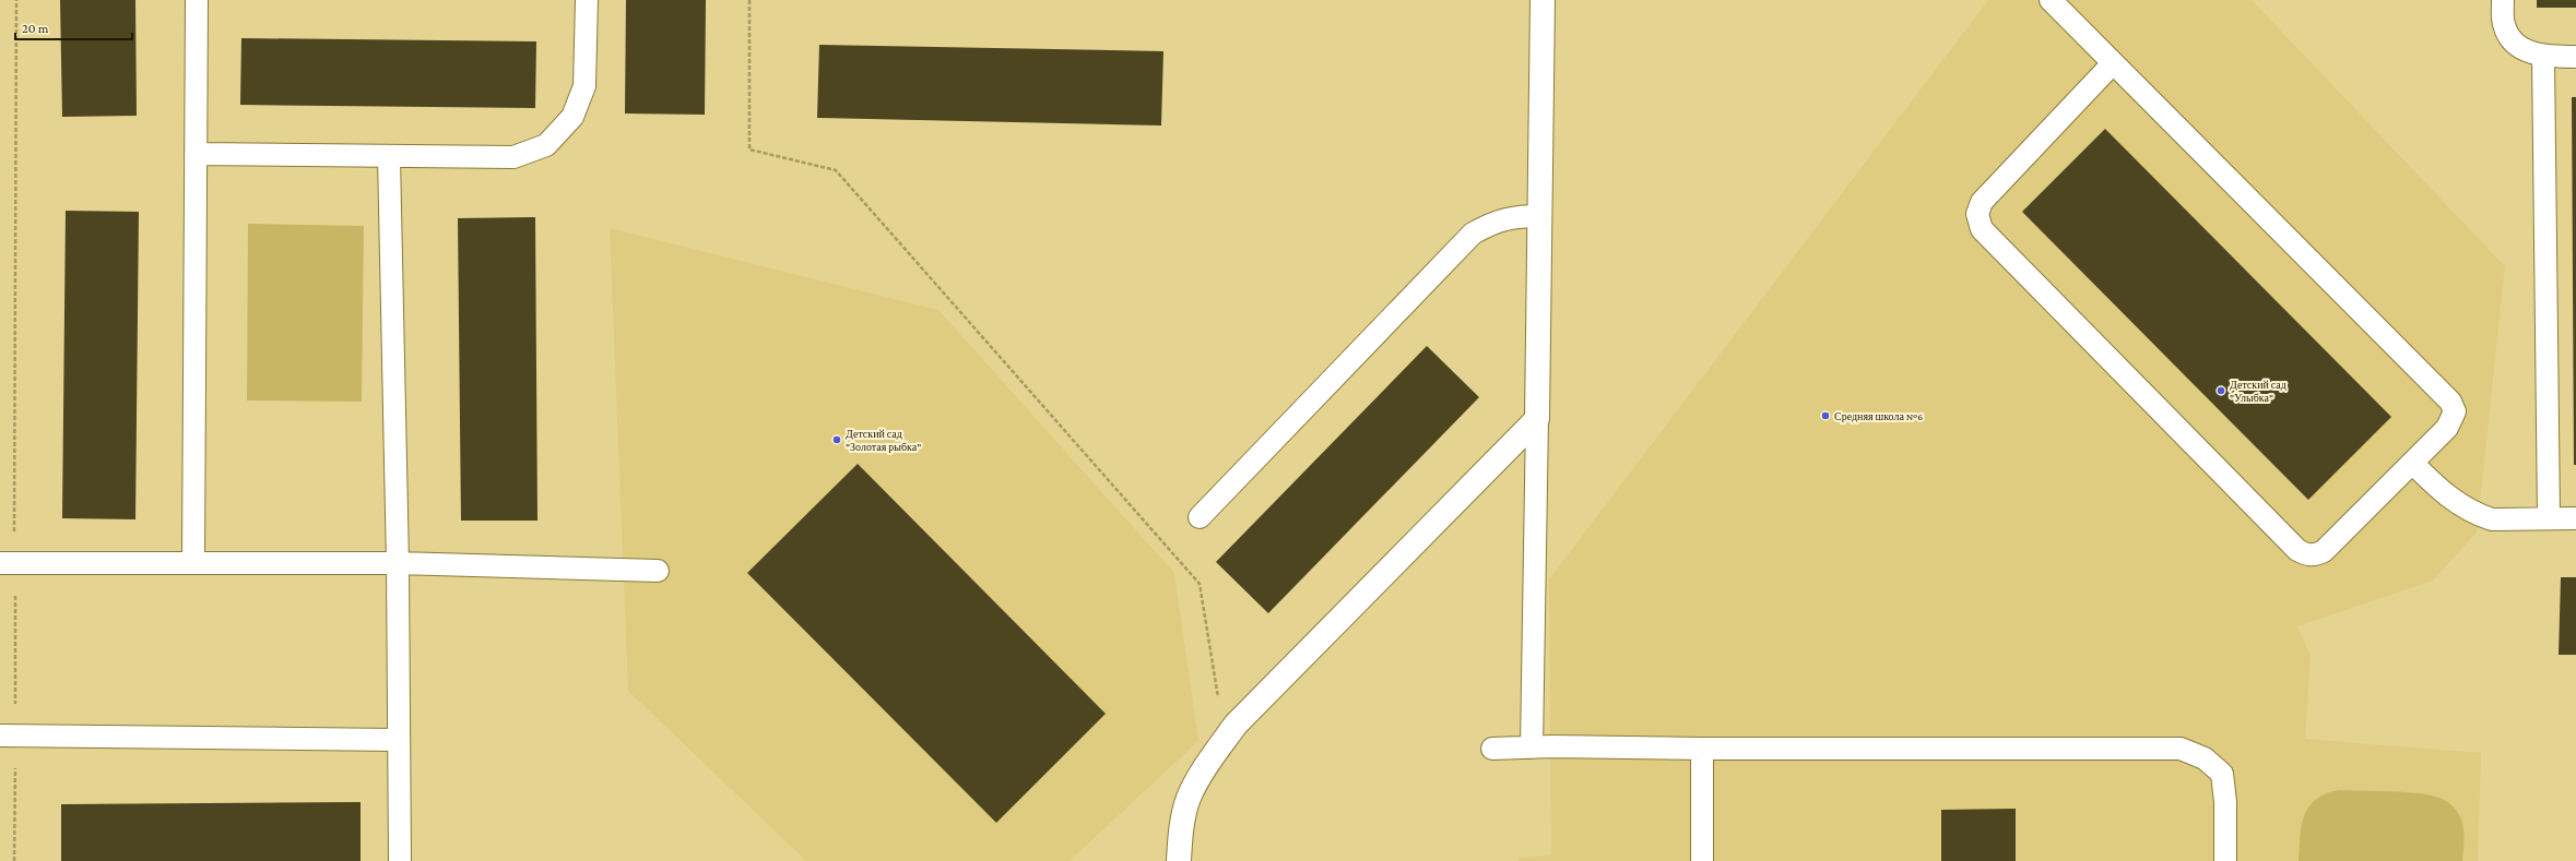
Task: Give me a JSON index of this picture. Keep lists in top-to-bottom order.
{
  "places": ["Детский сад \"Улыбка\"", "Средняя школа №6", "Детский сад \"Золотая рыбка\""],
  "scale_bar": "20 m"
}
